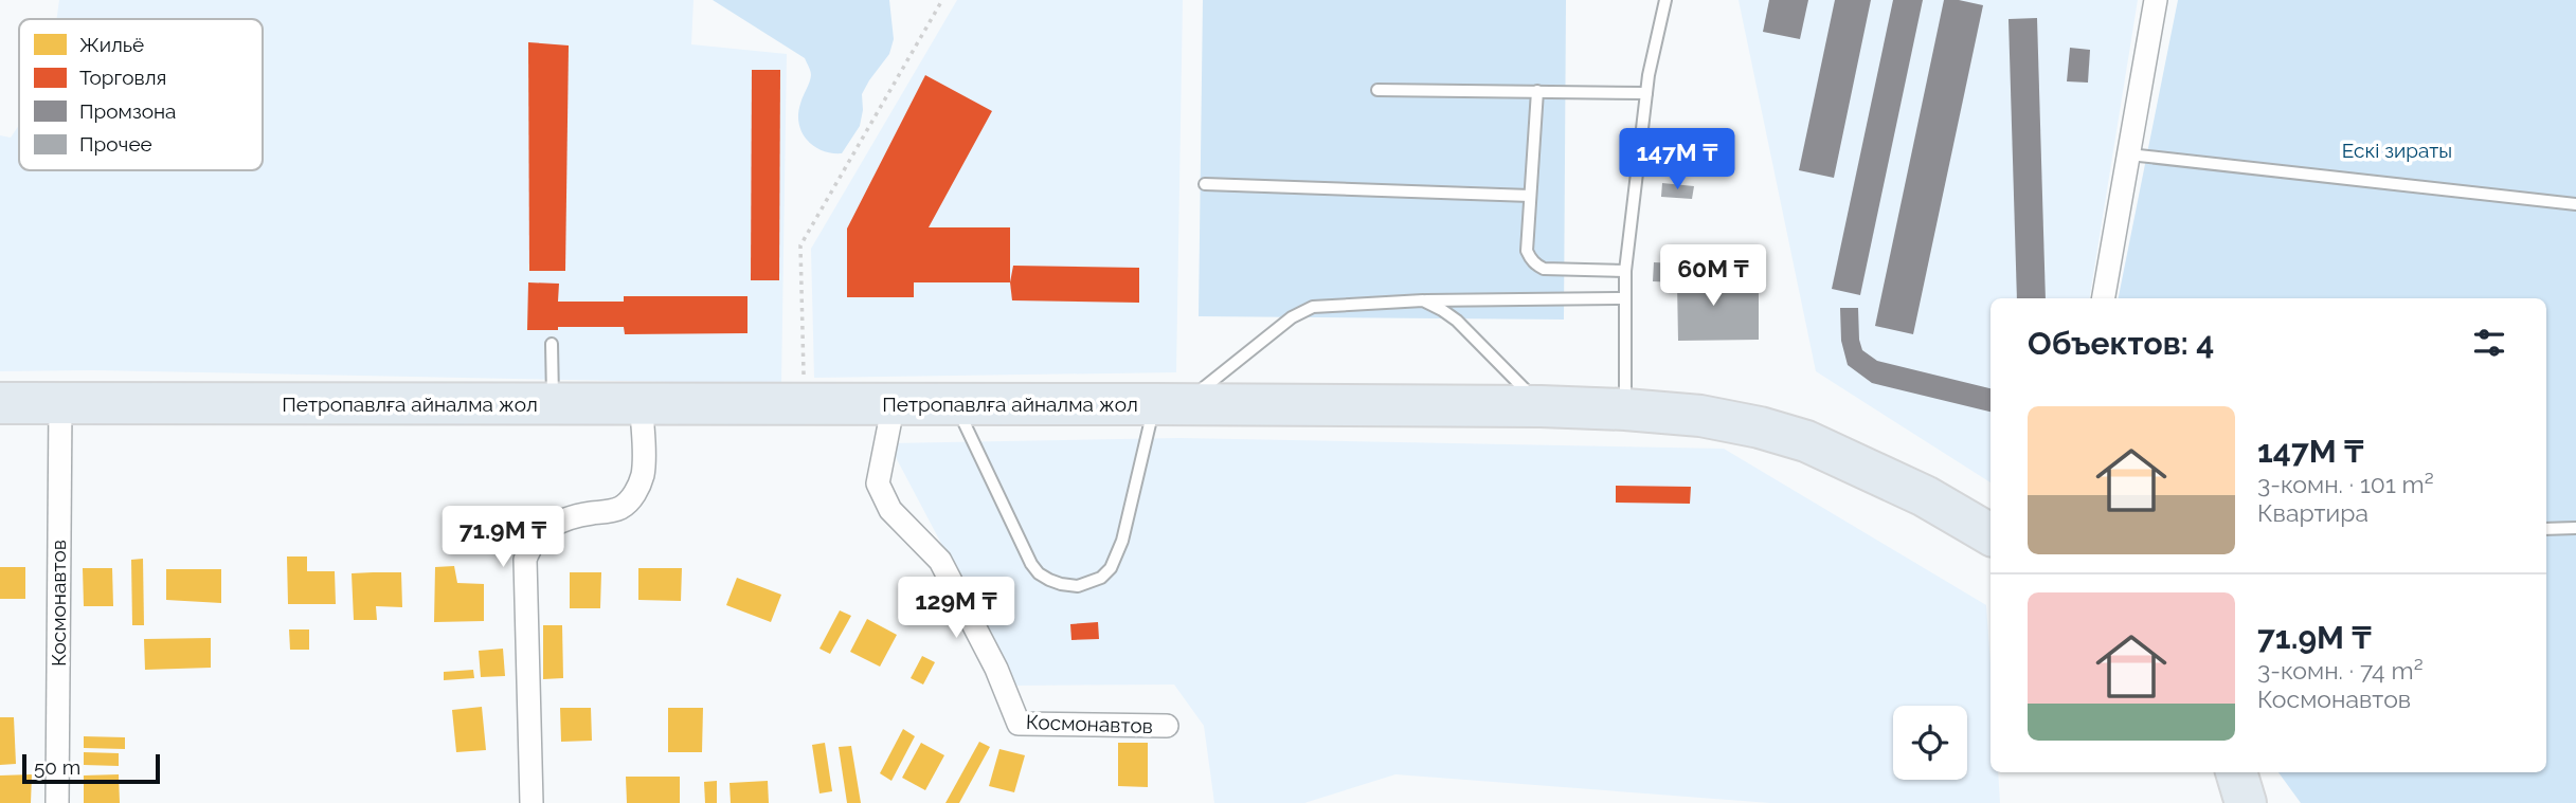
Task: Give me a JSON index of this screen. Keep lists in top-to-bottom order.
{
  "streets": {
    "highway": ["Петропавлға айналма жол"],
    "street": ["Космонавтов"]
  },
  "crossings": [
    ["Петропавлға айналма жол", "Космонавтов"]
  ],
  "parks": ["Ескі зираты"],
  "legend": [
    "Жильё",
    "Торговля",
    "Промзона",
    "Прочее"
  ],
  "scale_bar": "50 m",
  "page": {
    "price": [
      "147M ₸",
      "60M ₸",
      "71.9M ₸",
      "129M ₸"
    ],
    "heading": "Объектов: 4",
    "list": [
      {
        "name": "147M ₸",
        "note": "3-комн. · 101 m² · Квартира"
      },
      {
        "name": "71.9M ₸",
        "note": "3-комн. · 74 m² · Космонавтов"
      }
    ],
    "scale": "50 m"
  }
}
